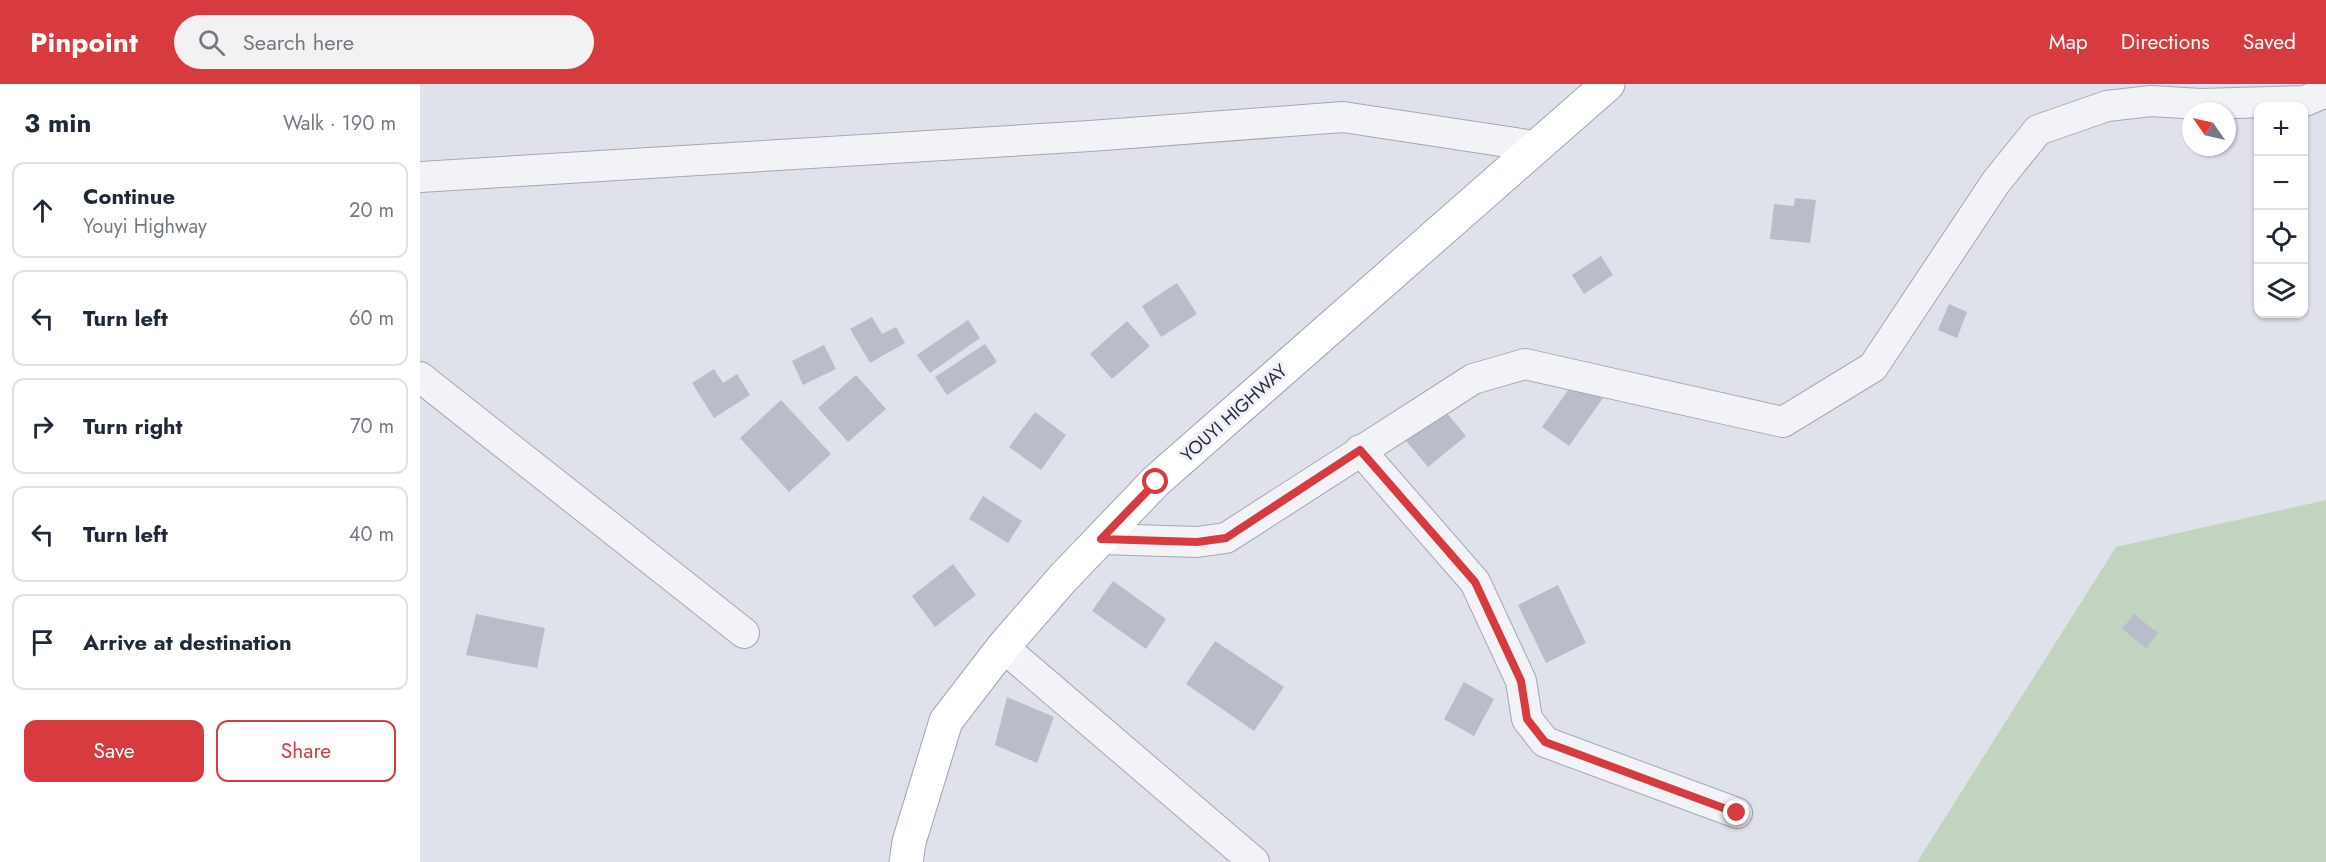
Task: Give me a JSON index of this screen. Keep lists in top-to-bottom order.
{
  "streets": {
    "main road": ["YOUYI HIGHWAY"]
  },
  "north": "top left",
  "page": {
    "header": "Pinpoint",
    "search": "Search here",
    "nav": ["Map", "Directions", "Saved"],
    "heading": ["3 min", "Walk · 190 m"],
    "map_buttons": ["+", "−"],
    "list": [
      ["Continue", "Youyi Highway", "20 m"],
      ["Turn left", "60 m"],
      ["Turn right", "70 m"],
      ["Turn left", "40 m"],
      "Arrive at destination"
    ],
    "buttons": ["Save", "Share"]
  }
}
